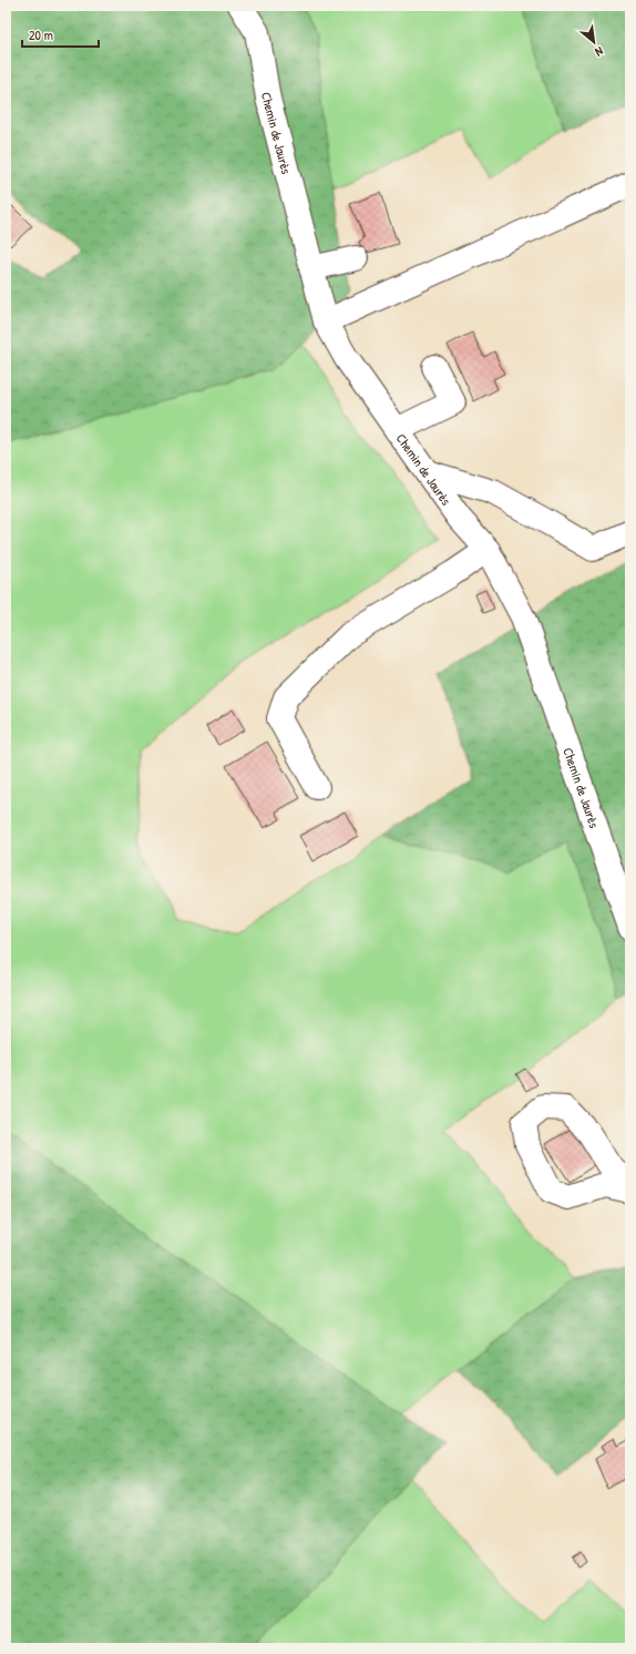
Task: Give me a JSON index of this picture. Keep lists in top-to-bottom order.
{
  "streets": {
    "street": ["Chemin de Jaurès"]
  },
  "scale_bar": "20 m",
  "north": "bottom right"
}
